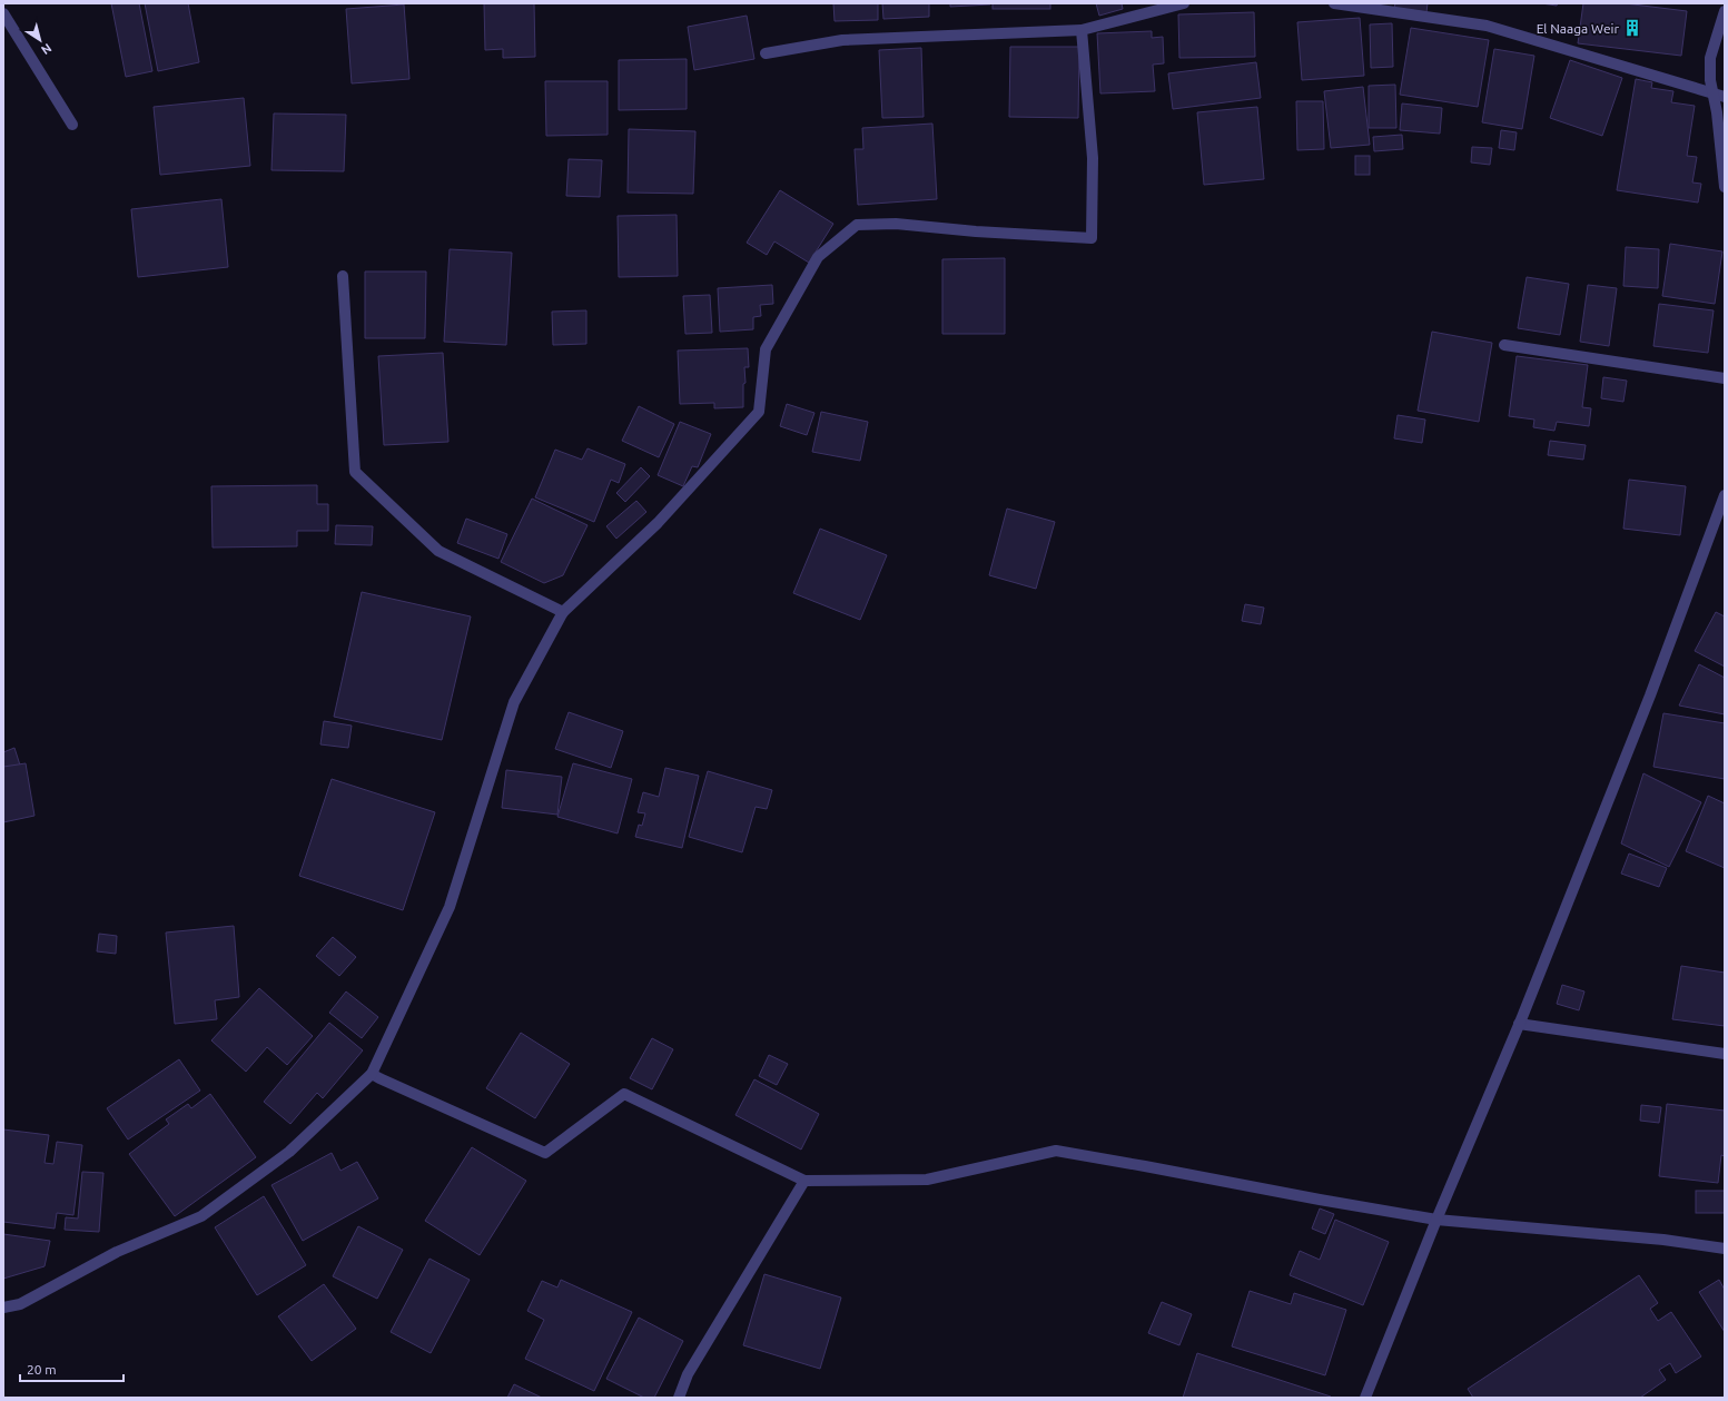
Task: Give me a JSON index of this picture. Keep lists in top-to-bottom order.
{
  "places": {
    "building": ["El Naaga Weir"]
  },
  "scale_bar": "20 m",
  "north": "bottom right"
}
